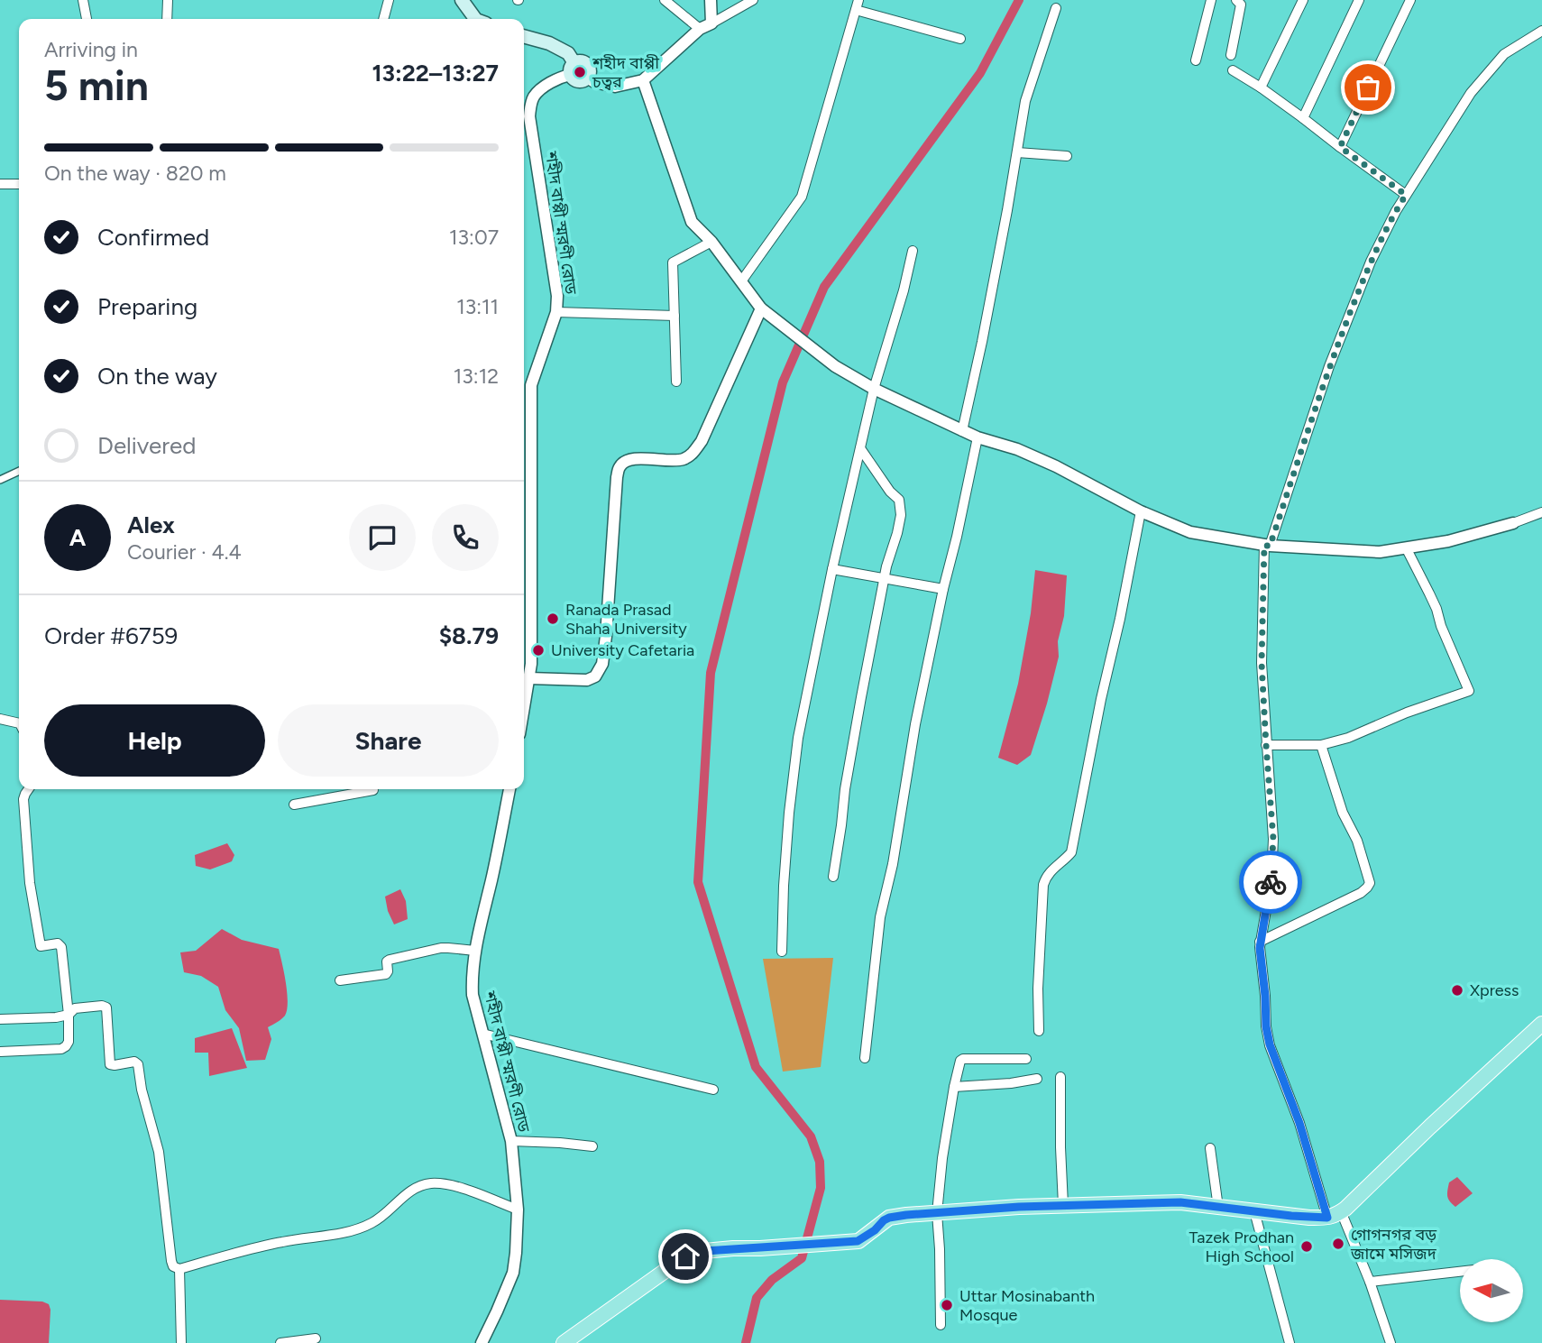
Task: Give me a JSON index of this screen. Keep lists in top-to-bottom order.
{
  "streets": {
    "street": ["শহীদ বাপ্পী স্মরণী রোড"]
  },
  "places": [
    "শহীদ বাপ্পী চত্বর",
    "Ranada Prasad Shaha University",
    "University Cafetaria",
    "Xpress",
    "গোগনগর বড় জামে মসিজদ",
    "Tazek Prodhan High School",
    "Uttar Mosinabanth Mosque"
  ],
  "north": "left",
  "page": {
    "heading": ["5 min", "Arriving in", "13:22–13:27"],
    "panel": [
      "Alex",
      "Courier · 4.4",
      "Order #6759",
      "$8.79"
    ],
    "bar": "On the way · 820 m",
    "list": [
      ["Confirmed", "13:07"],
      ["Preparing", "13:11"],
      ["On the way", "13:12"],
      "Delivered"
    ],
    "round": "A",
    "buttons": ["Help", "Share"]
  }
}
